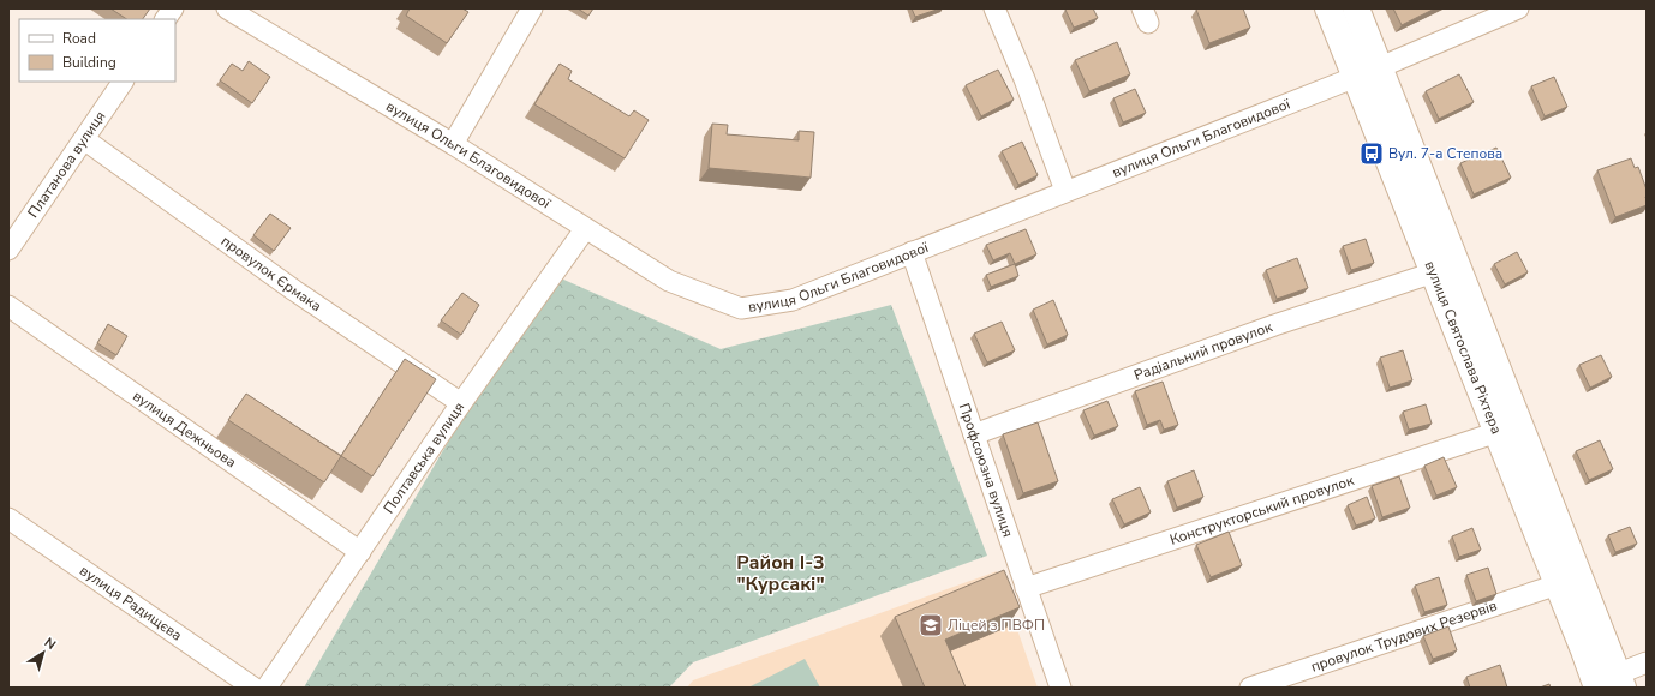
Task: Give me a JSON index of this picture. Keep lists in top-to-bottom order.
{
  "streets": {
    "main road": ["вулиця Святослава Ріхтера"],
    "street": [
      "вулиця Ольги Благовидової",
      "Платанова вулиця",
      "провулок Єрмака",
      "Радіальний провулок",
      "вулиця Дежньова",
      "Полтавська вулиця",
      "Профсоюзна вулиця",
      "Конструкторський провулок",
      "вулиця Радищєва",
      "провулок Трудових Резервів"
    ]
  },
  "crossings": [
    ["вулиця Ольги Благовидової", "вулиця Святослава Ріхтера"],
    ["вулиця Ольги Благовидової", "Полтавська вулиця"],
    ["вулиця Ольги Благовидової", "Профсоюзна вулиця"],
    ["Платанова вулиця", "провулок Єрмака"],
    ["провулок Єрмака", "Полтавська вулиця"],
    ["вулиця Святослава Ріхтера", "Радіальний провулок"],
    ["вулиця Святослава Ріхтера", "Конструкторський провулок"],
    ["вулиця Святослава Ріхтера", "провулок Трудових Резервів"],
    ["Радіальний провулок", "Профсоюзна вулиця"],
    ["вулиця Дежньова", "Полтавська вулиця"],
    ["Профсоюзна вулиця", "Конструкторський провулок"]
  ],
  "districts": ["Район І-3 \"Курсакі\""],
  "places": {
    "bus stop": ["Вул. 7-а Степова"],
    "school or university": ["Ліцей з ПВФП"]
  },
  "legend": ["Road", "Building"],
  "north": "top right"
}
